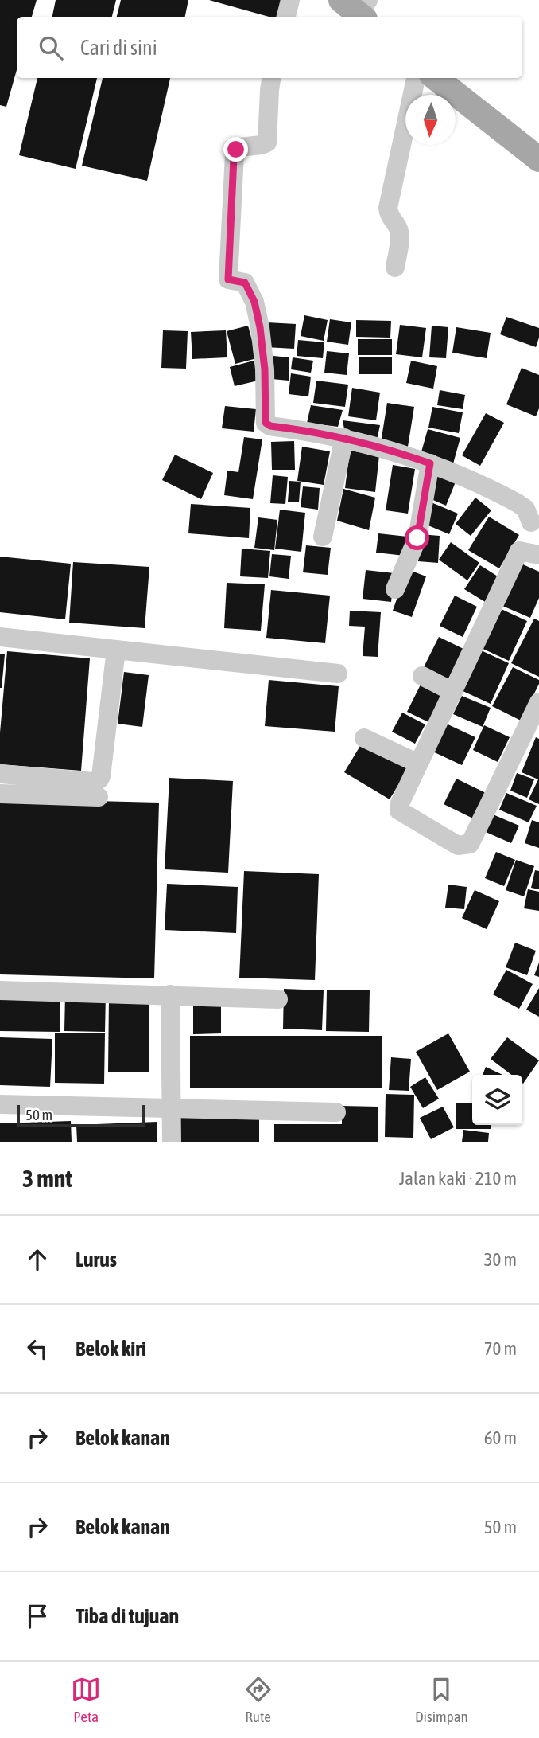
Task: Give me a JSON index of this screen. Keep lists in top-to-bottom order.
{
  "scale_bar": "50 m",
  "north": "bottom",
  "page": {
    "search": "Cari di sini",
    "scale": "50 m",
    "heading": ["3 mnt", "Jalan kaki · 210 m"],
    "list": [
      ["Lurus", "30 m"],
      ["Belok kiri", "70 m"],
      ["Belok kanan", "60 m"],
      ["Belok kanan", "50 m"],
      "Tiba di tujuan"
    ],
    "nav": ["Peta", "Rute", "Disimpan"]
  }
}
